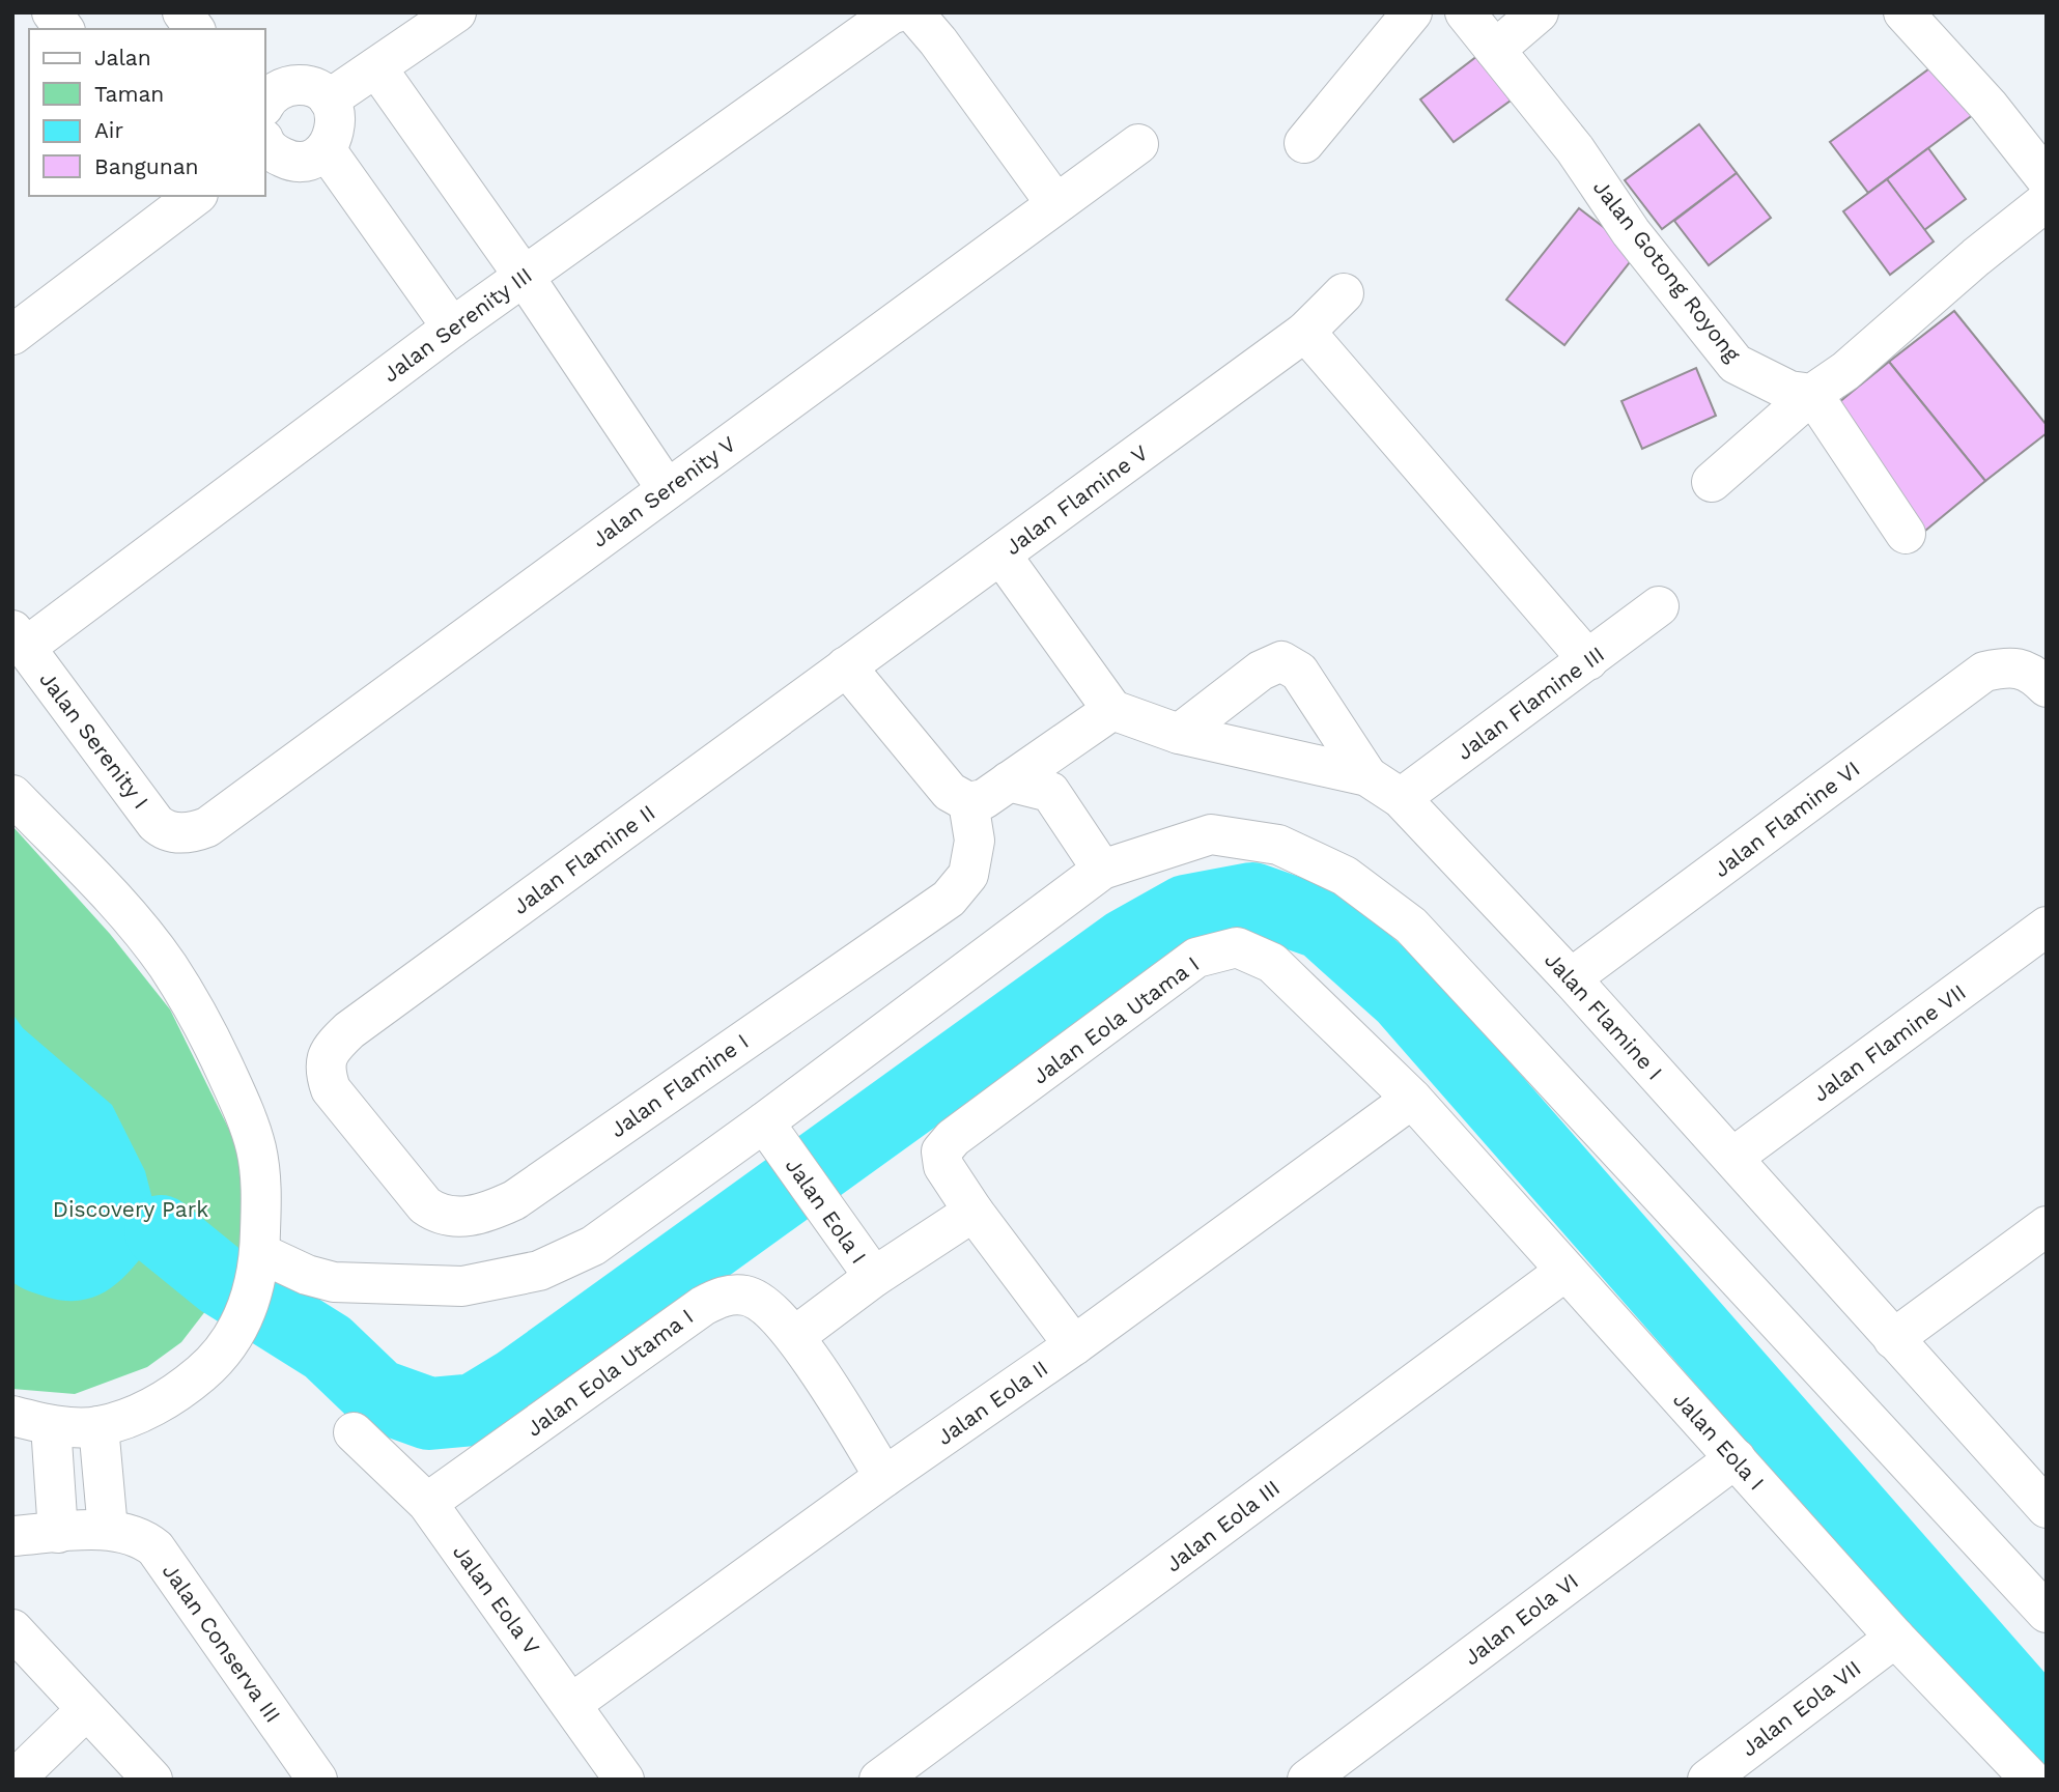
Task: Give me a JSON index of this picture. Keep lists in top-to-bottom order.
{
  "streets": {
    "street": [
      "Jalan Gotong Royong",
      "Jalan Serenity III",
      "Jalan Serenity V",
      "Jalan Flamine V",
      "Jalan Flamine III",
      "Jalan Serenity I",
      "Jalan Flamine VI",
      "Jalan Flamine II",
      "Jalan Flamine I",
      "Jalan Eola Utama I",
      "Jalan Flamine VII",
      "Jalan Eola I",
      "Jalan Eola II",
      "Jalan Eola III",
      "Jalan Eola V",
      "Jalan Eola VI",
      "Jalan Conserva III",
      "Jalan Eola VII"
    ]
  },
  "crossings": [
    ["Jalan Serenity III", "Jalan Serenity I"],
    ["Jalan Serenity V", "Jalan Serenity I"],
    ["Jalan Flamine V", "Jalan Flamine II"],
    ["Jalan Flamine III", "Jalan Flamine I"],
    ["Jalan Flamine VI", "Jalan Flamine I"],
    ["Jalan Flamine II", "Jalan Flamine I"],
    ["Jalan Flamine I", "Jalan Flamine VII"],
    ["Jalan Eola Utama I", "Jalan Eola I"],
    ["Jalan Eola Utama I", "Jalan Eola II"],
    ["Jalan Eola Utama I", "Jalan Eola V"],
    ["Jalan Eola I", "Jalan Eola II"],
    ["Jalan Eola I", "Jalan Eola III"],
    ["Jalan Eola I", "Jalan Eola VI"],
    ["Jalan Eola I", "Jalan Eola VII"],
    ["Jalan Eola II", "Jalan Eola V"]
  ],
  "parks": ["Discovery Park"],
  "legend": [
    "Jalan",
    "Taman",
    "Air",
    "Bangunan"
  ]
}
